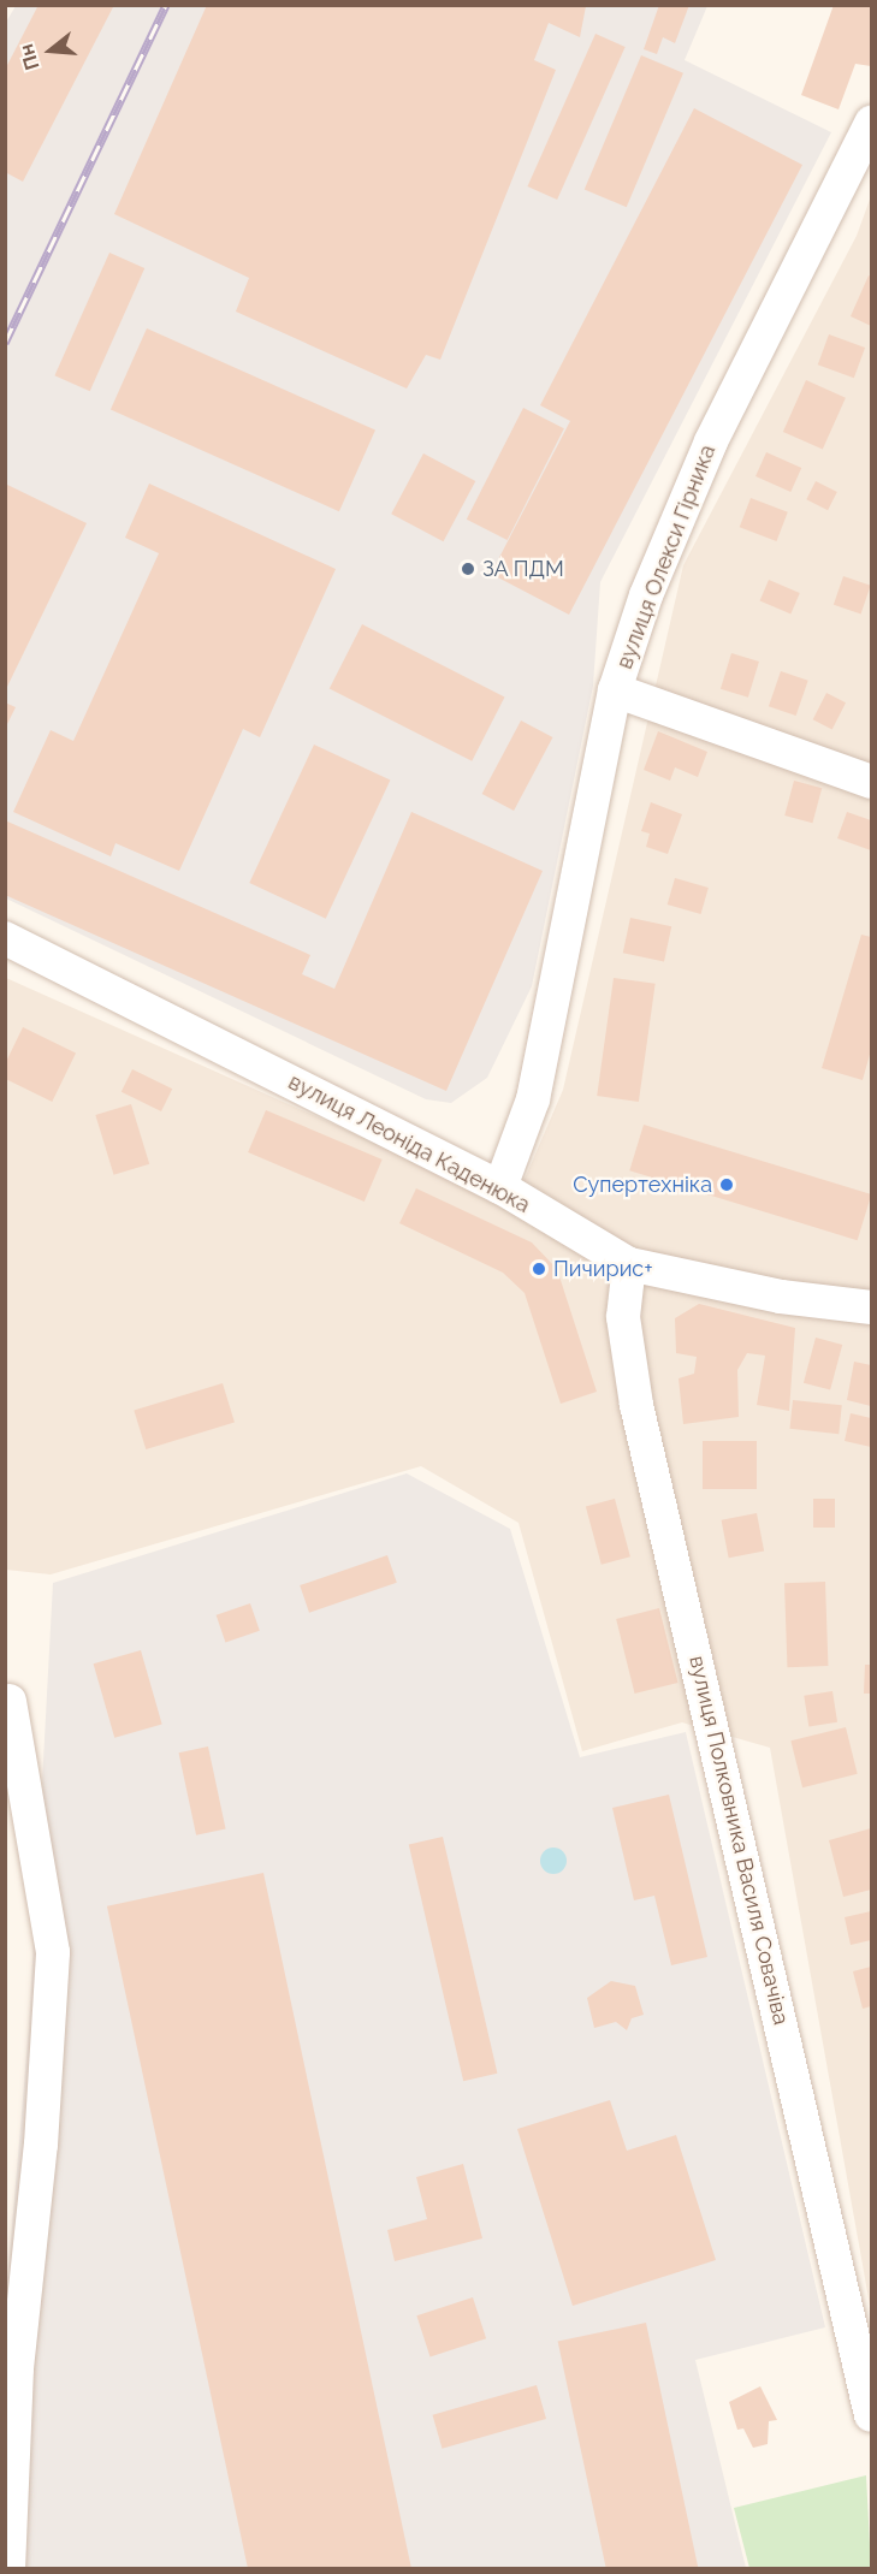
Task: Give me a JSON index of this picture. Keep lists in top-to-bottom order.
{
  "streets": {
    "street": ["вулиця Олекси Гірника", "вулиця Леоніда Каденюка", "вулиця Полковника Василя Совачіва"]
  },
  "crossings": [
    ["вулиця Олекси Гірника", "вулиця Леоніда Каденюка"],
    ["вулиця Леоніда Каденюка", "вулиця Полковника Василя Совачіва"]
  ],
  "places": ["ЗА ПДМ", "Супертехніка", "Пичирис+"],
  "north": "left"
}
